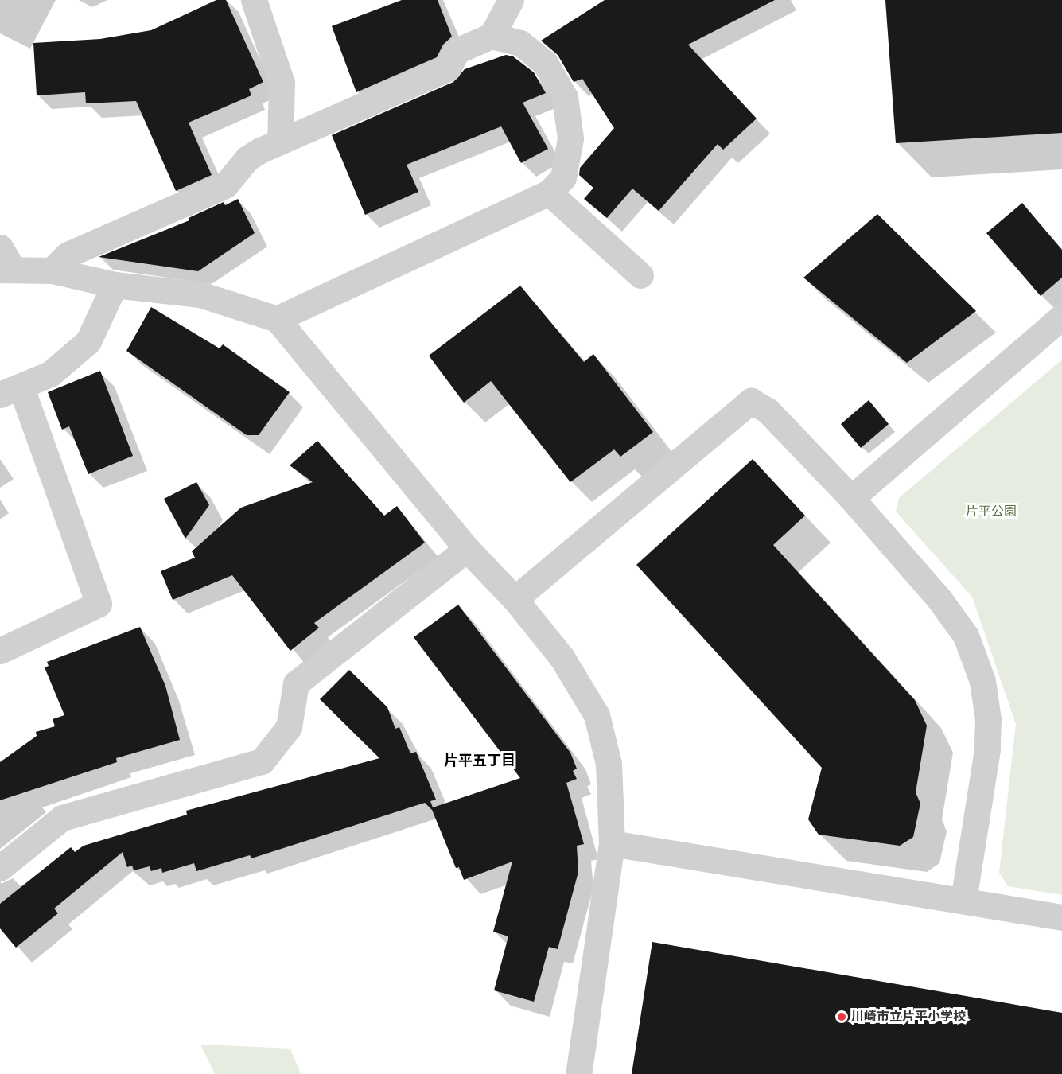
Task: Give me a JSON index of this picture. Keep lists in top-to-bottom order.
{
  "districts": ["片平五丁目"],
  "parks": ["片平公園"],
  "places": ["川崎市立片平小学校"]
}
